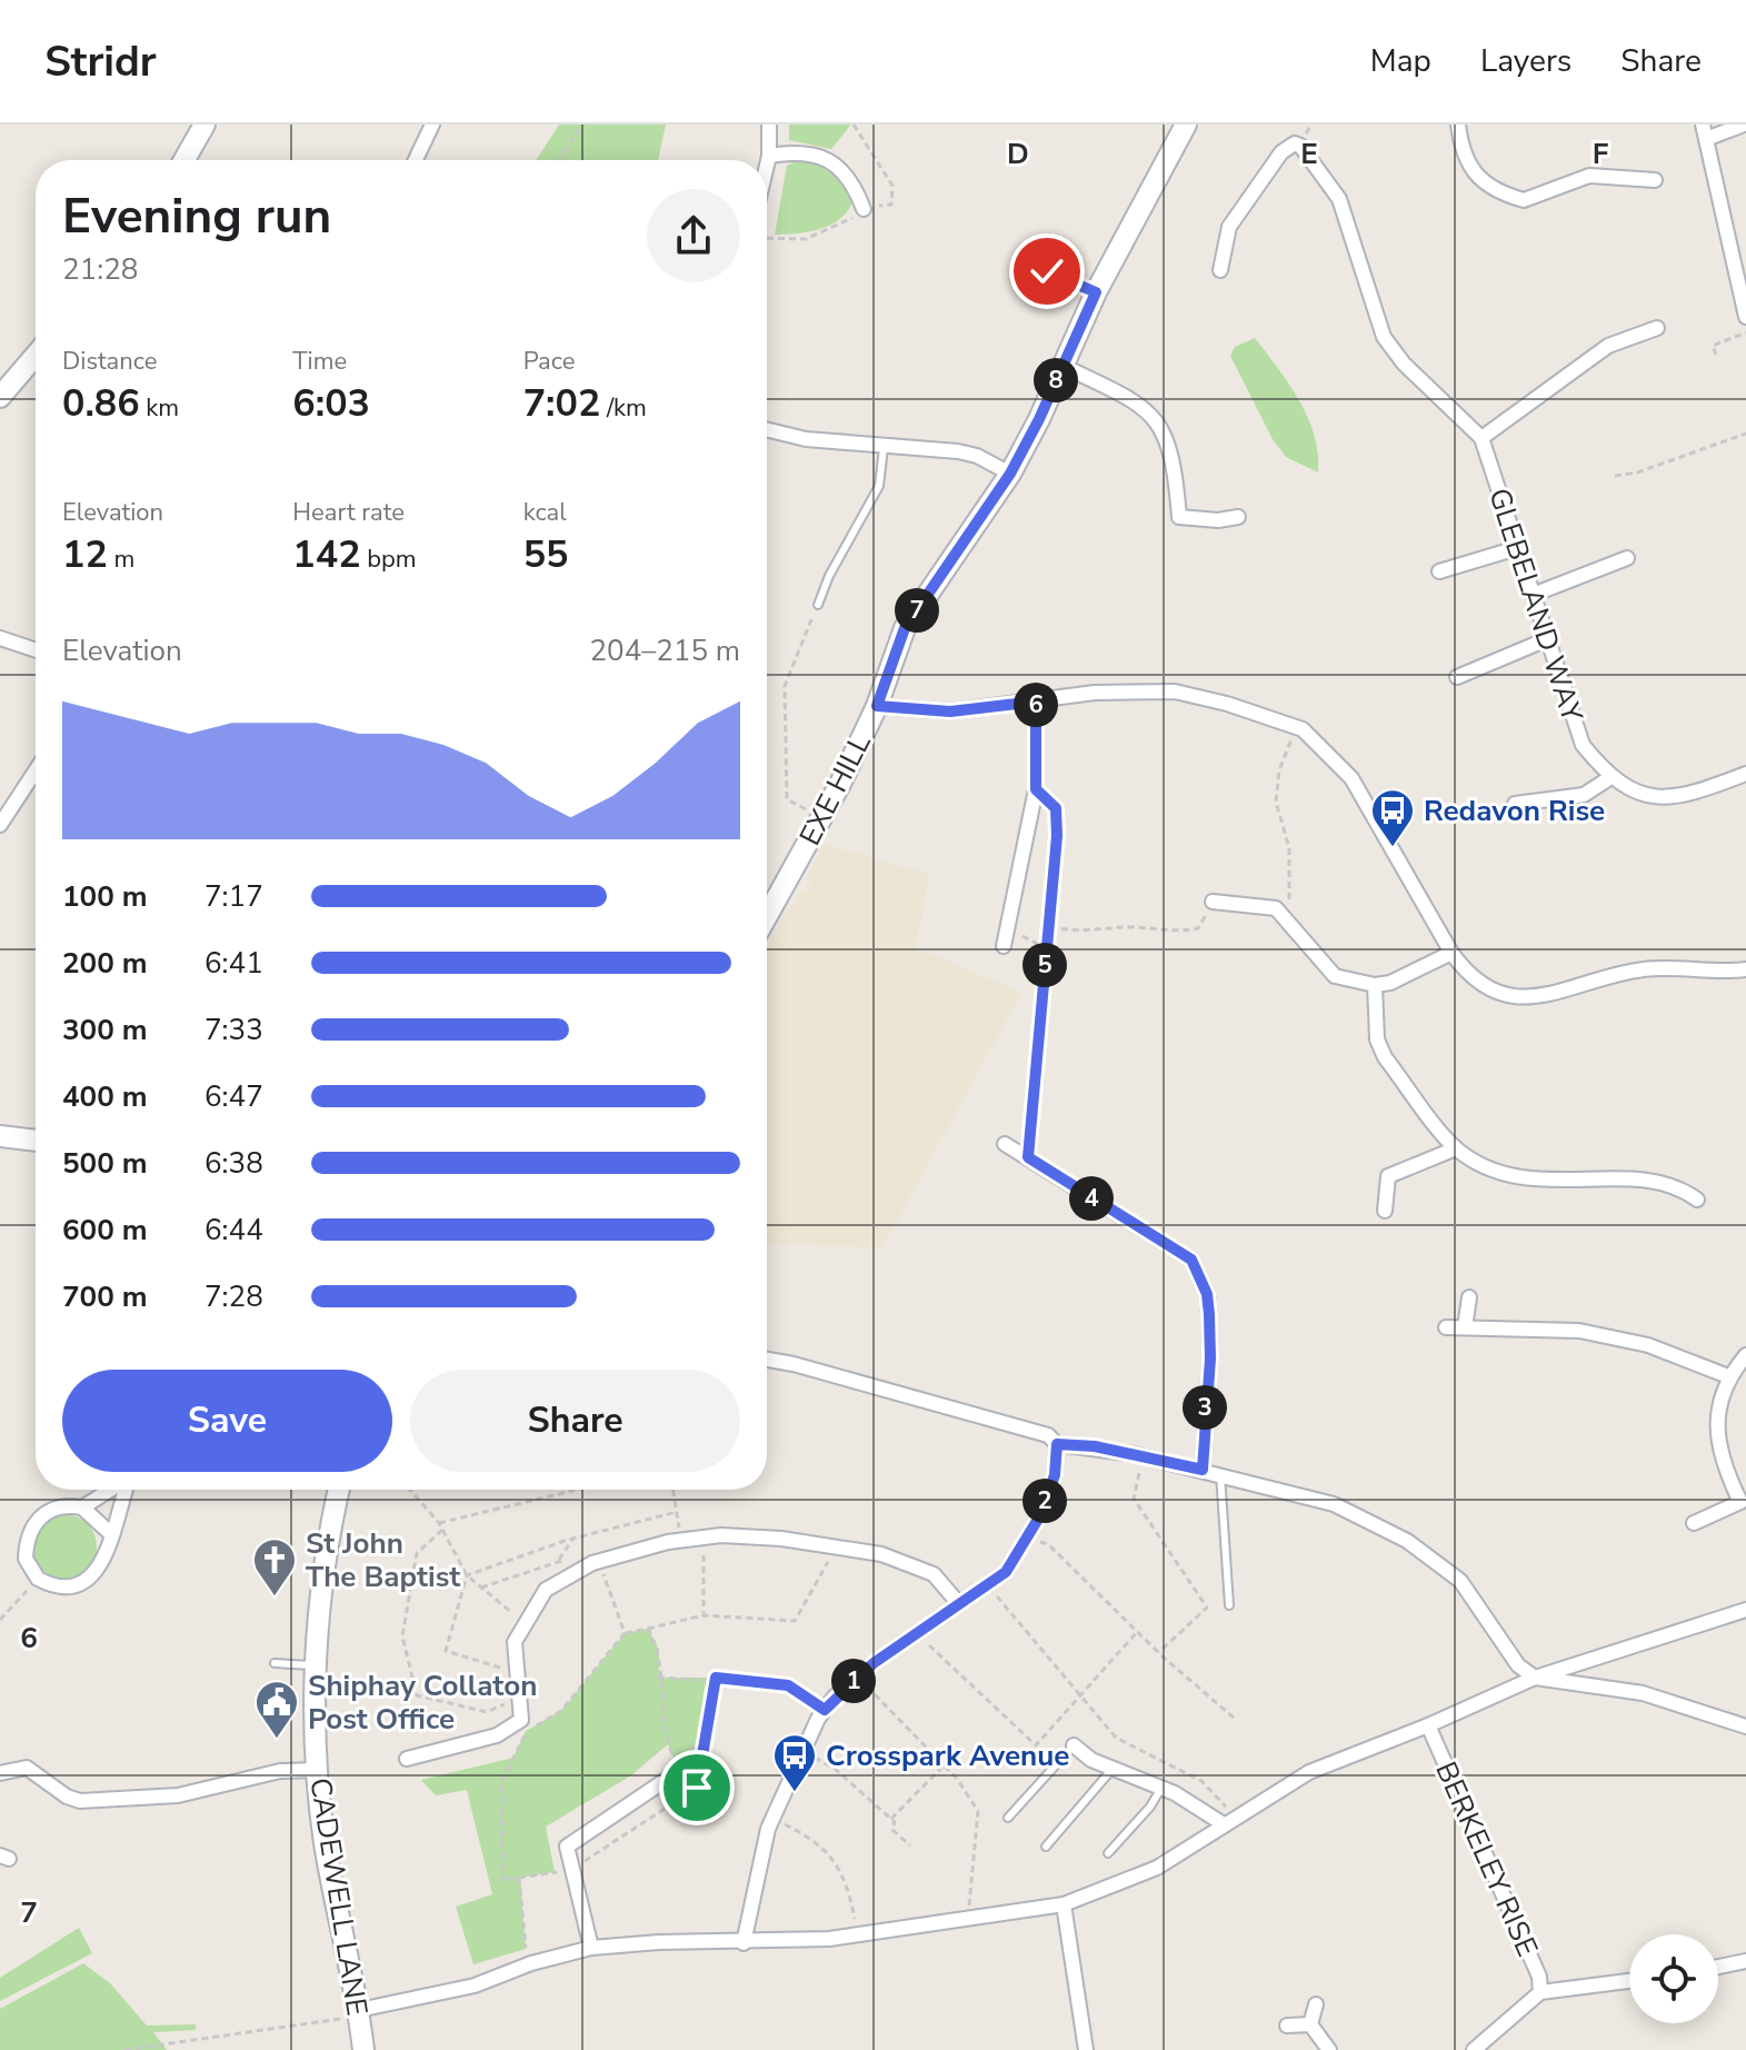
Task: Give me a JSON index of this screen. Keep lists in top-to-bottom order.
{
  "streets": {
    "street": [
      "GLEBELAND WAY",
      "EXE HILL",
      "BERKELEY RISE",
      "CADEWELL LANE"
    ]
  },
  "places": {
    "bus stop": ["Redavon Rise", "Crosspark Avenue"],
    "church": ["St John The Baptist"],
    "public building": ["Shiphay Collaton Post Office"]
  },
  "page": {
    "header": "Stridr",
    "nav": ["Map", "Layers", "Share"],
    "heading": ["Evening run", "21:28"],
    "stats": [
      ["Distance", "0.86 km"],
      ["Time", "6:03"],
      ["Pace", "7:02 /km"],
      ["Elevation", "12 m"],
      ["Heart rate", "142 bpm"],
      ["kcal", "55"]
    ],
    "pins": [
      "8",
      "7",
      "6",
      "5",
      "4",
      "3",
      "2",
      "1"
    ],
    "chart": ["Elevation", "204–215 m"],
    "list": [
      {
        "name": "100 m",
        "note": "7:17"
      },
      {
        "name": "200 m",
        "note": "6:41"
      },
      {
        "name": "300 m",
        "note": "7:33"
      },
      {
        "name": "400 m",
        "note": "6:47"
      },
      {
        "name": "500 m",
        "note": "6:38"
      },
      {
        "name": "600 m",
        "note": "6:44"
      },
      {
        "name": "700 m",
        "note": "7:28"
      }
    ],
    "buttons": ["Save", "Share"]
  },
  "grid": {
    "columns": ["D", "E", "F"],
    "rows": ["6", "7"]
  }
}
